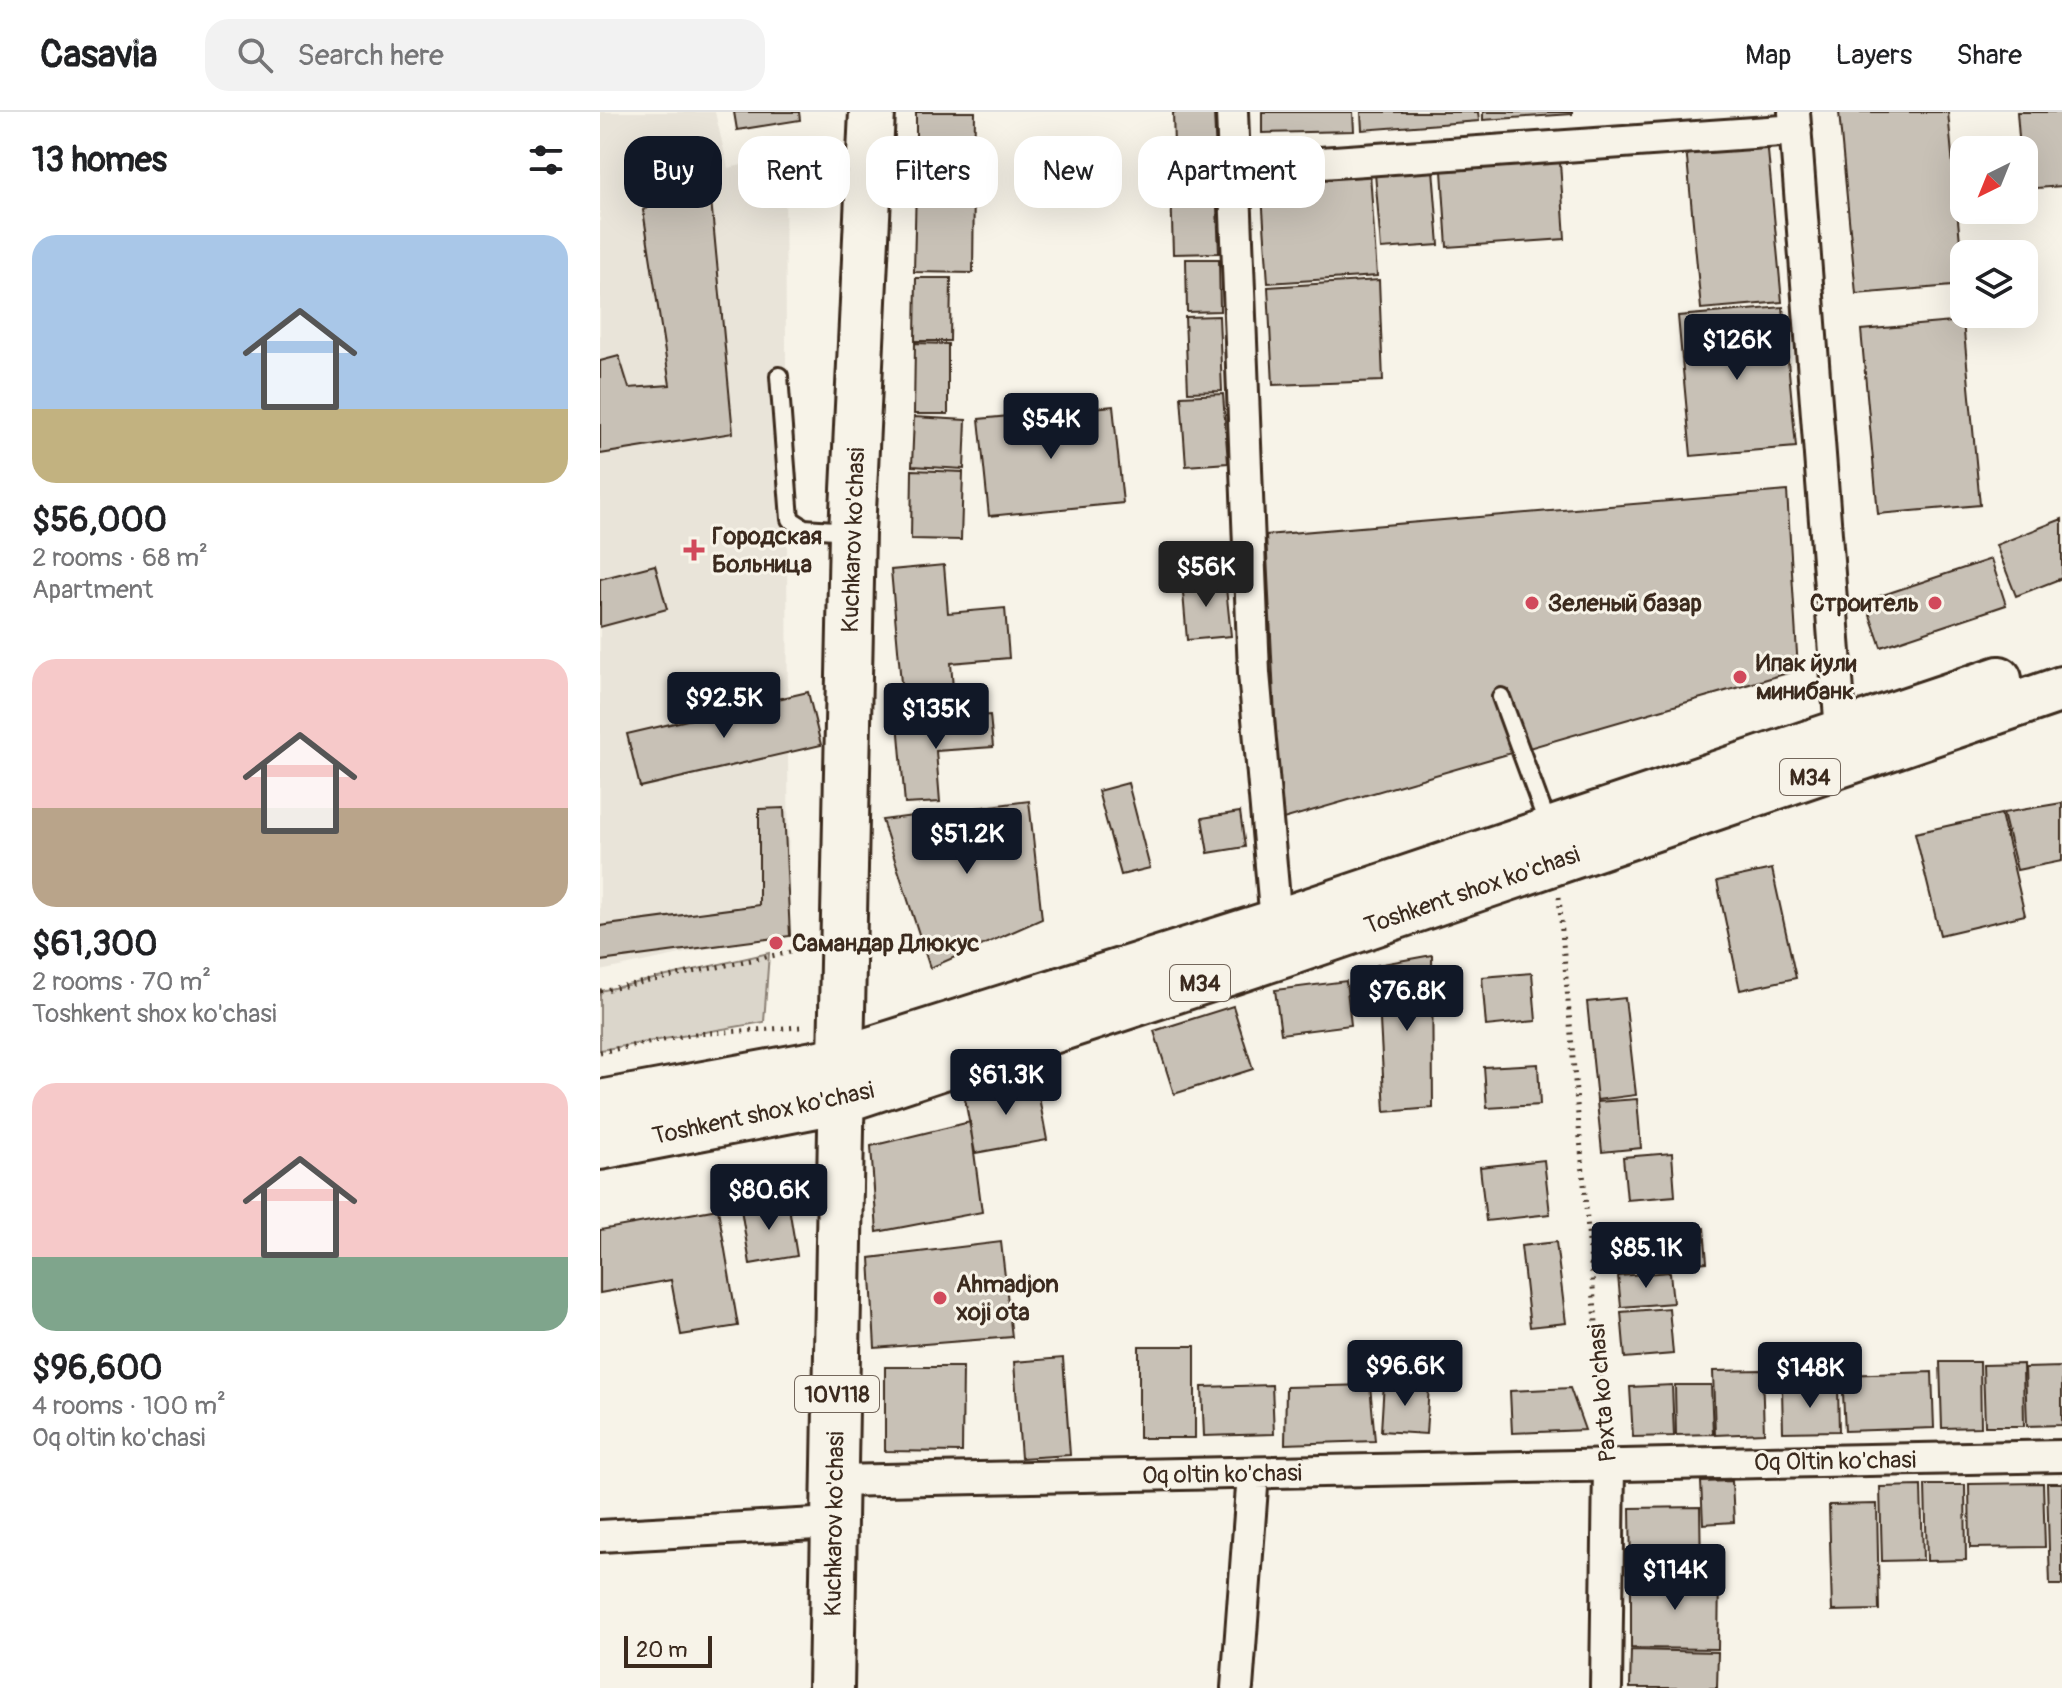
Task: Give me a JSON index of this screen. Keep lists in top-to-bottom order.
{
  "streets": {
    "main road": [
      "Kuchkarov ko'chasi",
      "M34",
      "Toshkent shox ko'chasi",
      "10V118"
    ],
    "street": ["Paxta ko'chasi", "Oq Oltin ko'chasi", "Oq oltin ko'chasi"]
  },
  "crossings": [
    ["Kuchkarov ko'chasi", "Toshkent shox ko'chasi"],
    ["Kuchkarov ko'chasi", "Oq oltin ko'chasi"],
    ["Toshkent shox ko'chasi", "Paxta ko'chasi"],
    ["Paxta ko'chasi", "Oq Oltin ko'chasi"],
    ["Paxta ko'chasi", "Oq oltin ko'chasi"],
    ["Oq Oltin ko'chasi", "Oq oltin ko'chasi"]
  ],
  "places": {
    "health": ["Городская Больница"],
    "other": [
      "Зеленый базар",
      "Строитель",
      "Ипак йули минибанк",
      "Самандар Длюкус",
      "Ahmadjon xoji ota"
    ]
  },
  "scale_bar": "20 m",
  "north": "bottom left",
  "page": {
    "header": "Casavia",
    "search": "Search here",
    "nav": ["Map", "Layers", "Share"],
    "heading": "13 homes",
    "chip": [
      "Buy",
      "Rent",
      "Filters",
      "New",
      "Apartment"
    ],
    "list": [
      {
        "name": "$56,000",
        "note": "2 rooms · 68 m² · Apartment"
      },
      {
        "name": "$61,300",
        "note": "2 rooms · 70 m² · Toshkent shox ko'chasi"
      },
      {
        "name": "$96,600",
        "note": "4 rooms · 100 m² · Oq oltin ko'chasi"
      }
    ],
    "price": [
      "$126K",
      "$54K",
      "$56K",
      "$92.5K",
      "$135K",
      "$51.2K",
      "$76.8K",
      "$61.3K",
      "$80.6K",
      "$85.1K",
      "$96.6K",
      "$148K",
      "$114K"
    ],
    "scale": "20 m"
  }
}
